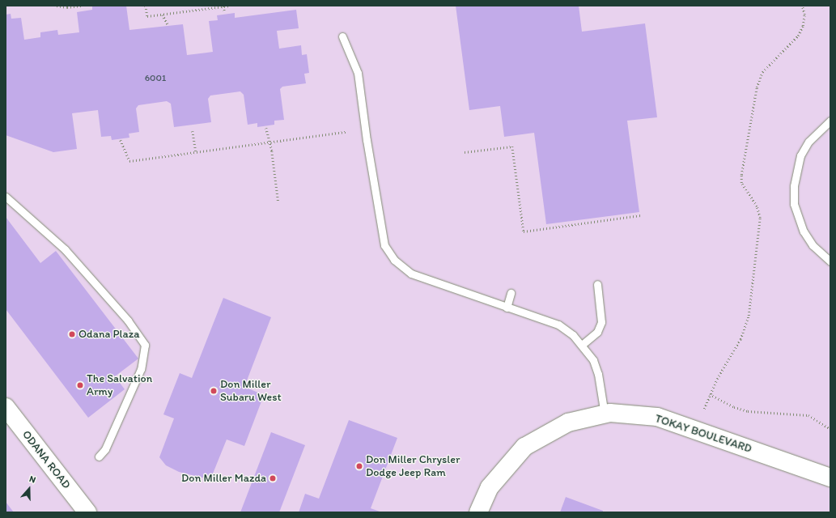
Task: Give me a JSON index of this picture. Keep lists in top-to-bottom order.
{
  "streets": {
    "street": ["TOKAY BOULEVARD", "ODANA ROAD"]
  },
  "places": [
    "Odana Plaza",
    "The Salvation Army",
    "Don Miller Subaru West",
    "Don Miller Chrysler Dodge Jeep Ram",
    "Don Miller Mazda"
  ],
  "house_numbers": ["6001"],
  "north": "top"
}
